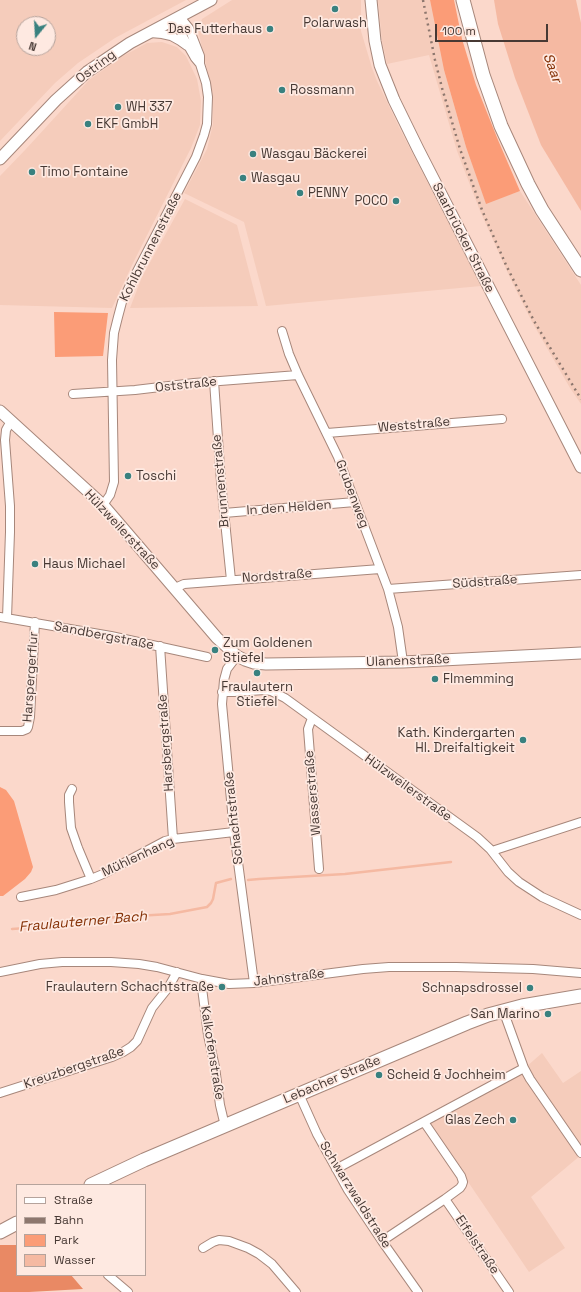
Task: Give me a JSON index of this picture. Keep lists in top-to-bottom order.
{
  "streets": {
    "main road": ["Lebacher Straße"],
    "street": [
      "Ostring",
      "Saarbrücker Straße",
      "Kohlbrunnenstraße",
      "Oststraße",
      "Weststraße",
      "Brunnenstraße",
      "Grubenweg",
      "In den Helden",
      "Hülzweilerstraße",
      "Nordstraße",
      "Südstraße",
      "Sandbergstraße",
      "Ulanenstraße",
      "Harspergerflur",
      "Harsbergstraße",
      "Wasserstraße",
      "Schachtstraße",
      "Mühlenhang",
      "Jahnstraße",
      "Kalkofenstraße",
      "Kreuzbergstraße",
      "Schwarzwaldstraße",
      "Eifelstraße"
    ]
  },
  "crossings": [
    ["Ostring", "Kohlbrunnenstraße"],
    ["Kohlbrunnenstraße", "Oststraße"],
    ["Kohlbrunnenstraße", "Hülzweilerstraße"],
    ["Oststraße", "Brunnenstraße"],
    ["Oststraße", "Grubenweg"],
    ["Weststraße", "Grubenweg"],
    ["Brunnenstraße", "In den Helden"],
    ["Brunnenstraße", "Nordstraße"],
    ["Grubenweg", "In den Helden"],
    ["Grubenweg", "Nordstraße"],
    ["Grubenweg", "Südstraße"],
    ["Grubenweg", "Ulanenstraße"],
    ["Hülzweilerstraße", "Nordstraße"],
    ["Hülzweilerstraße", "Ulanenstraße"],
    ["Hülzweilerstraße", "Wasserstraße"],
    ["Hülzweilerstraße", "Schachtstraße"],
    ["Sandbergstraße", "Harspergerflur"],
    ["Sandbergstraße", "Harsbergstraße"],
    ["Ulanenstraße", "Schachtstraße"],
    ["Harsbergstraße", "Mühlenhang"],
    ["Schachtstraße", "Mühlenhang"],
    ["Schachtstraße", "Jahnstraße"],
    ["Jahnstraße", "Kalkofenstraße"],
    ["Jahnstraße", "Kreuzbergstraße"],
    ["Kalkofenstraße", "Lebacher Straße"],
    ["Lebacher Straße", "Schwarzwaldstraße"]
  ],
  "water": ["Saar", "Fraulauterner Bach"],
  "places": [
    "Polarwash",
    "Das Futterhaus",
    "Rossmann",
    "WH 337",
    "EKF GmbH",
    "Wasgau Bäckerei",
    "Timo Fontaine",
    "Wasgau",
    "PENNY",
    "POCO",
    "Toschi",
    "Haus Michael",
    "Zum Goldenen Stiefel",
    "Fraulautern Stiefel",
    "Flmemming",
    "Kath. Kindergarten Hl. Dreifaltigkeit",
    "Fraulautern Schachtstraße",
    "Schnapsdrossel",
    "San Marino",
    "Scheid & Jochheim",
    "Glas Zech"
  ],
  "legend": [
    "Straße",
    "Bahn",
    "Park",
    "Wasser"
  ],
  "scale_bar": "100 m",
  "north": "bottom"
}
